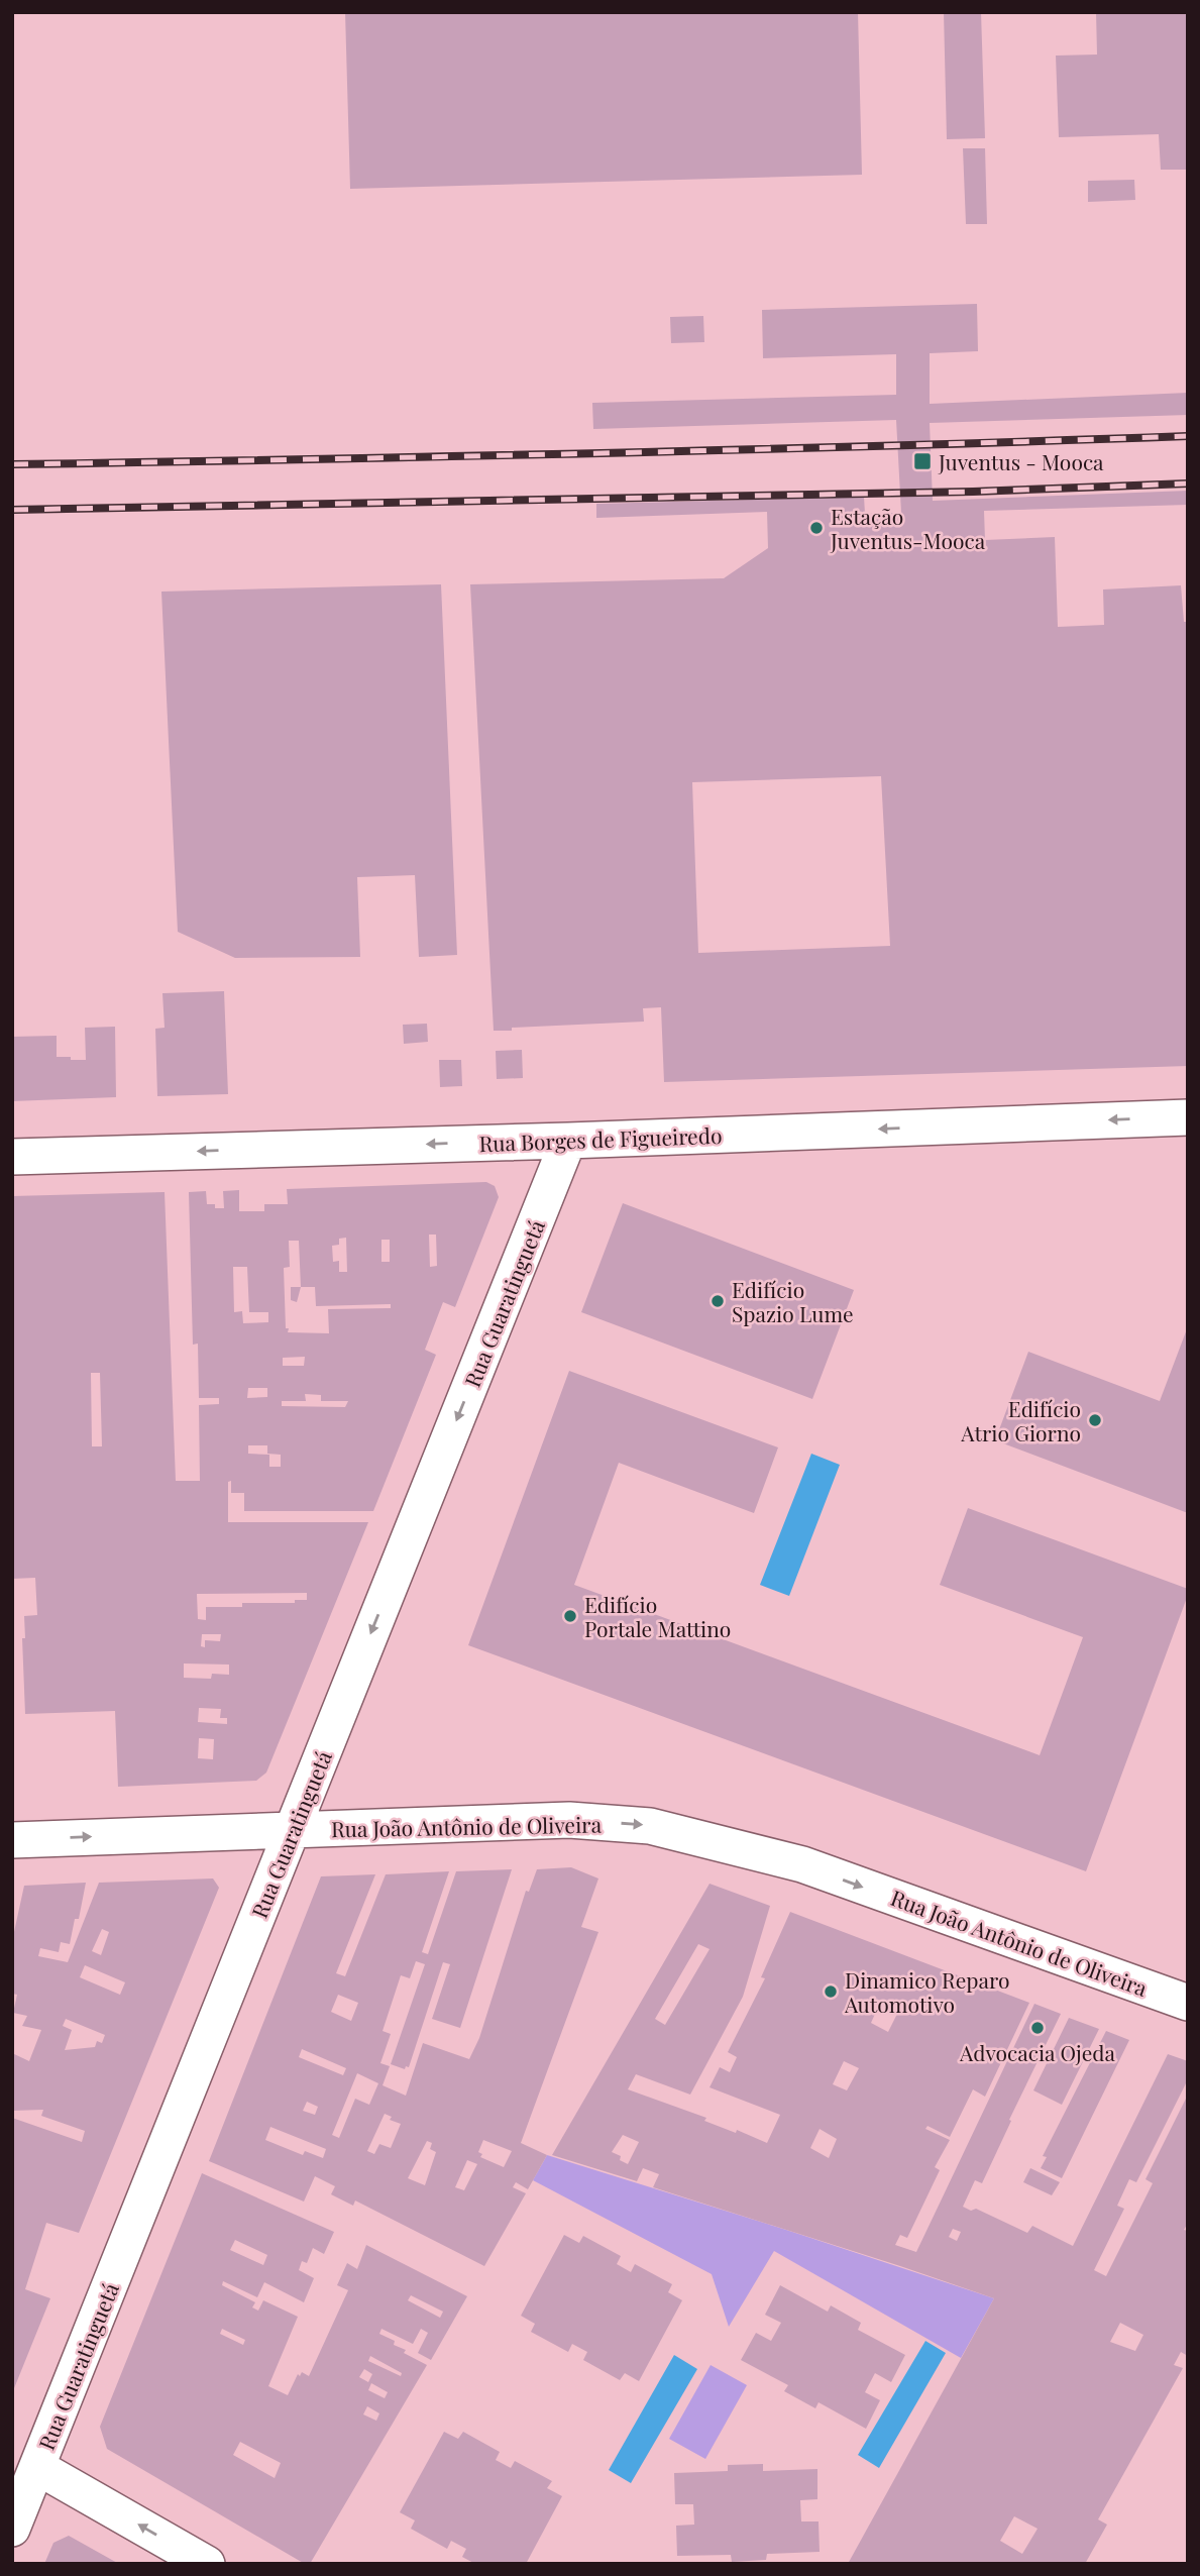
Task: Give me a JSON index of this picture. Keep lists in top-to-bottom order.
{
  "streets": {
    "street": ["Rua Borges de Figueiredo", "Rua Guaratinguetá", "Rua João Antônio de Oliveira"]
  },
  "crossings": [
    ["Rua Borges de Figueiredo", "Rua Guaratinguetá"],
    ["Rua Guaratinguetá", "Rua João Antônio de Oliveira"]
  ],
  "one_way": ["Rua Borges de Figueiredo", "Rua Guaratinguetá", "Rua João Antônio de Oliveira"],
  "places": {
    "transit": ["Juventus - Mooca"],
    "other": [
      "Estação Juventus-Mooca",
      "Edifício Spazio Lume",
      "Edifício Atrio Giorno",
      "Edifício Portale Mattino",
      "Dinamico Reparo Automotivo",
      "Advocacia Ojeda"
    ]
  }
}
